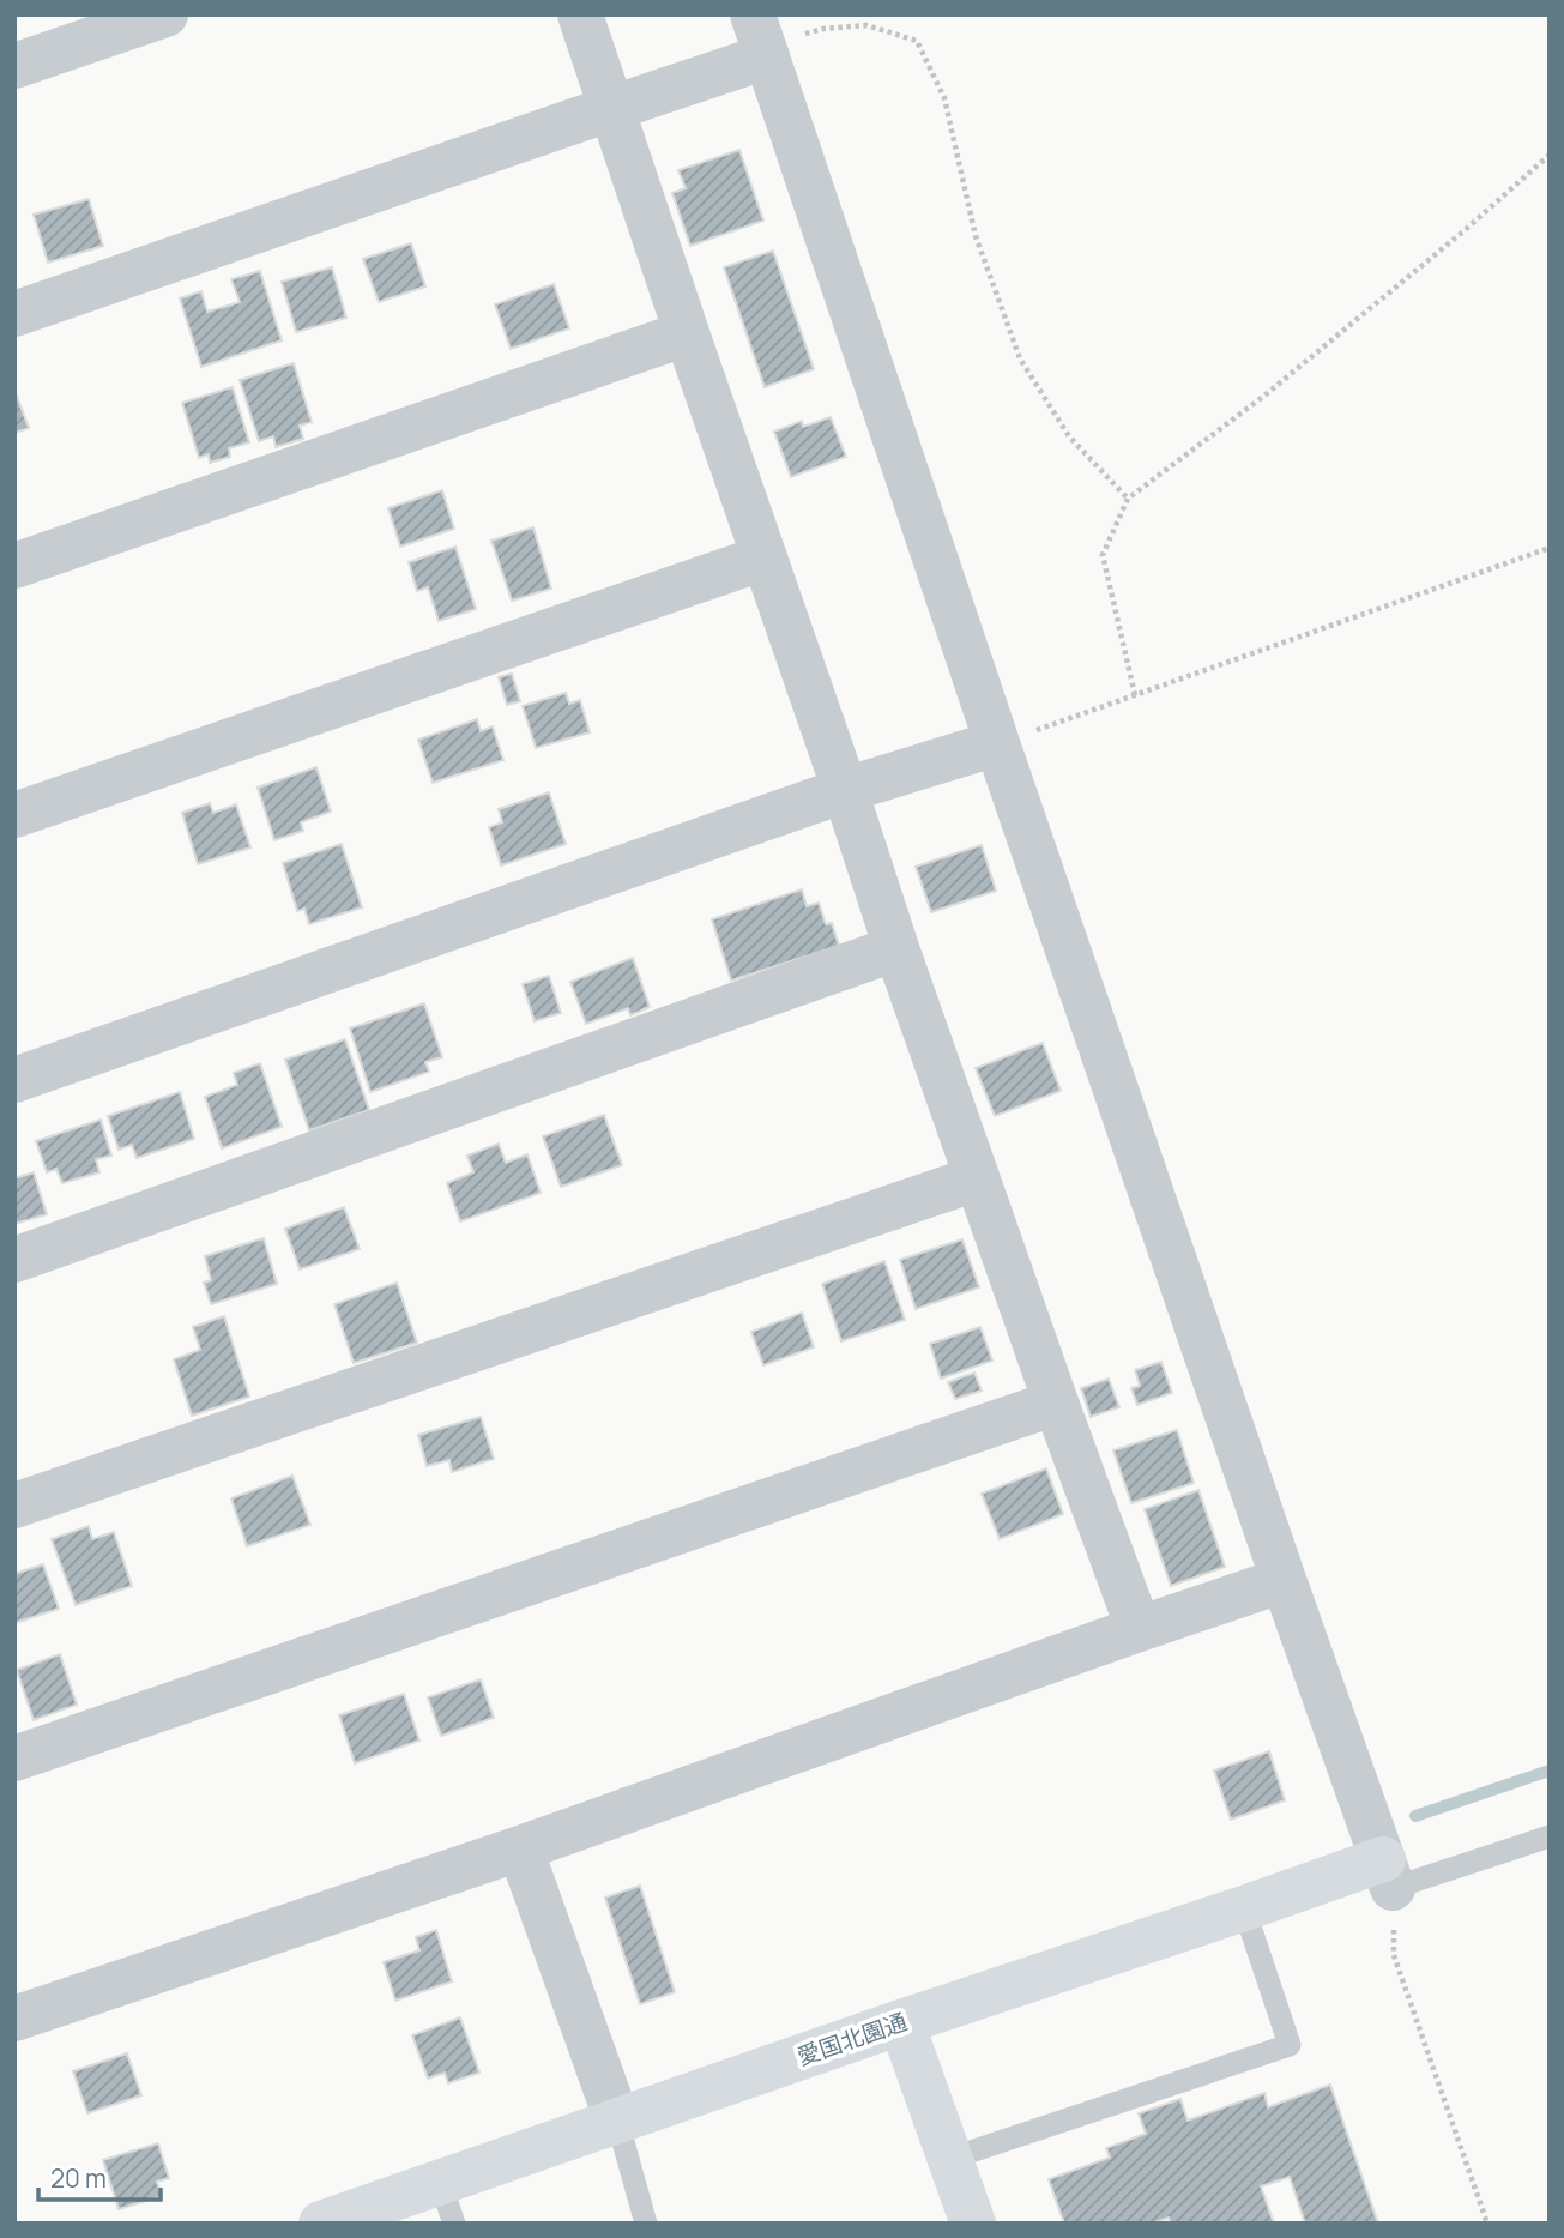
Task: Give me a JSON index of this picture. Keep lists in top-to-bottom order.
{
  "streets": {
    "street": ["愛国北園通"]
  },
  "scale_bar": "20 m"
}
